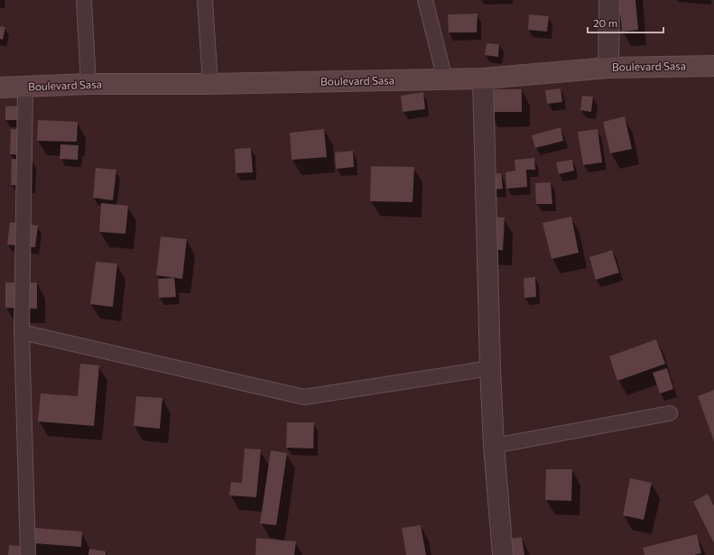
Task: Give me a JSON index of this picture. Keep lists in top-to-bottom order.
{
  "streets": {
    "street": ["Boulevard Sasa"]
  },
  "scale_bar": "20 m"
}
